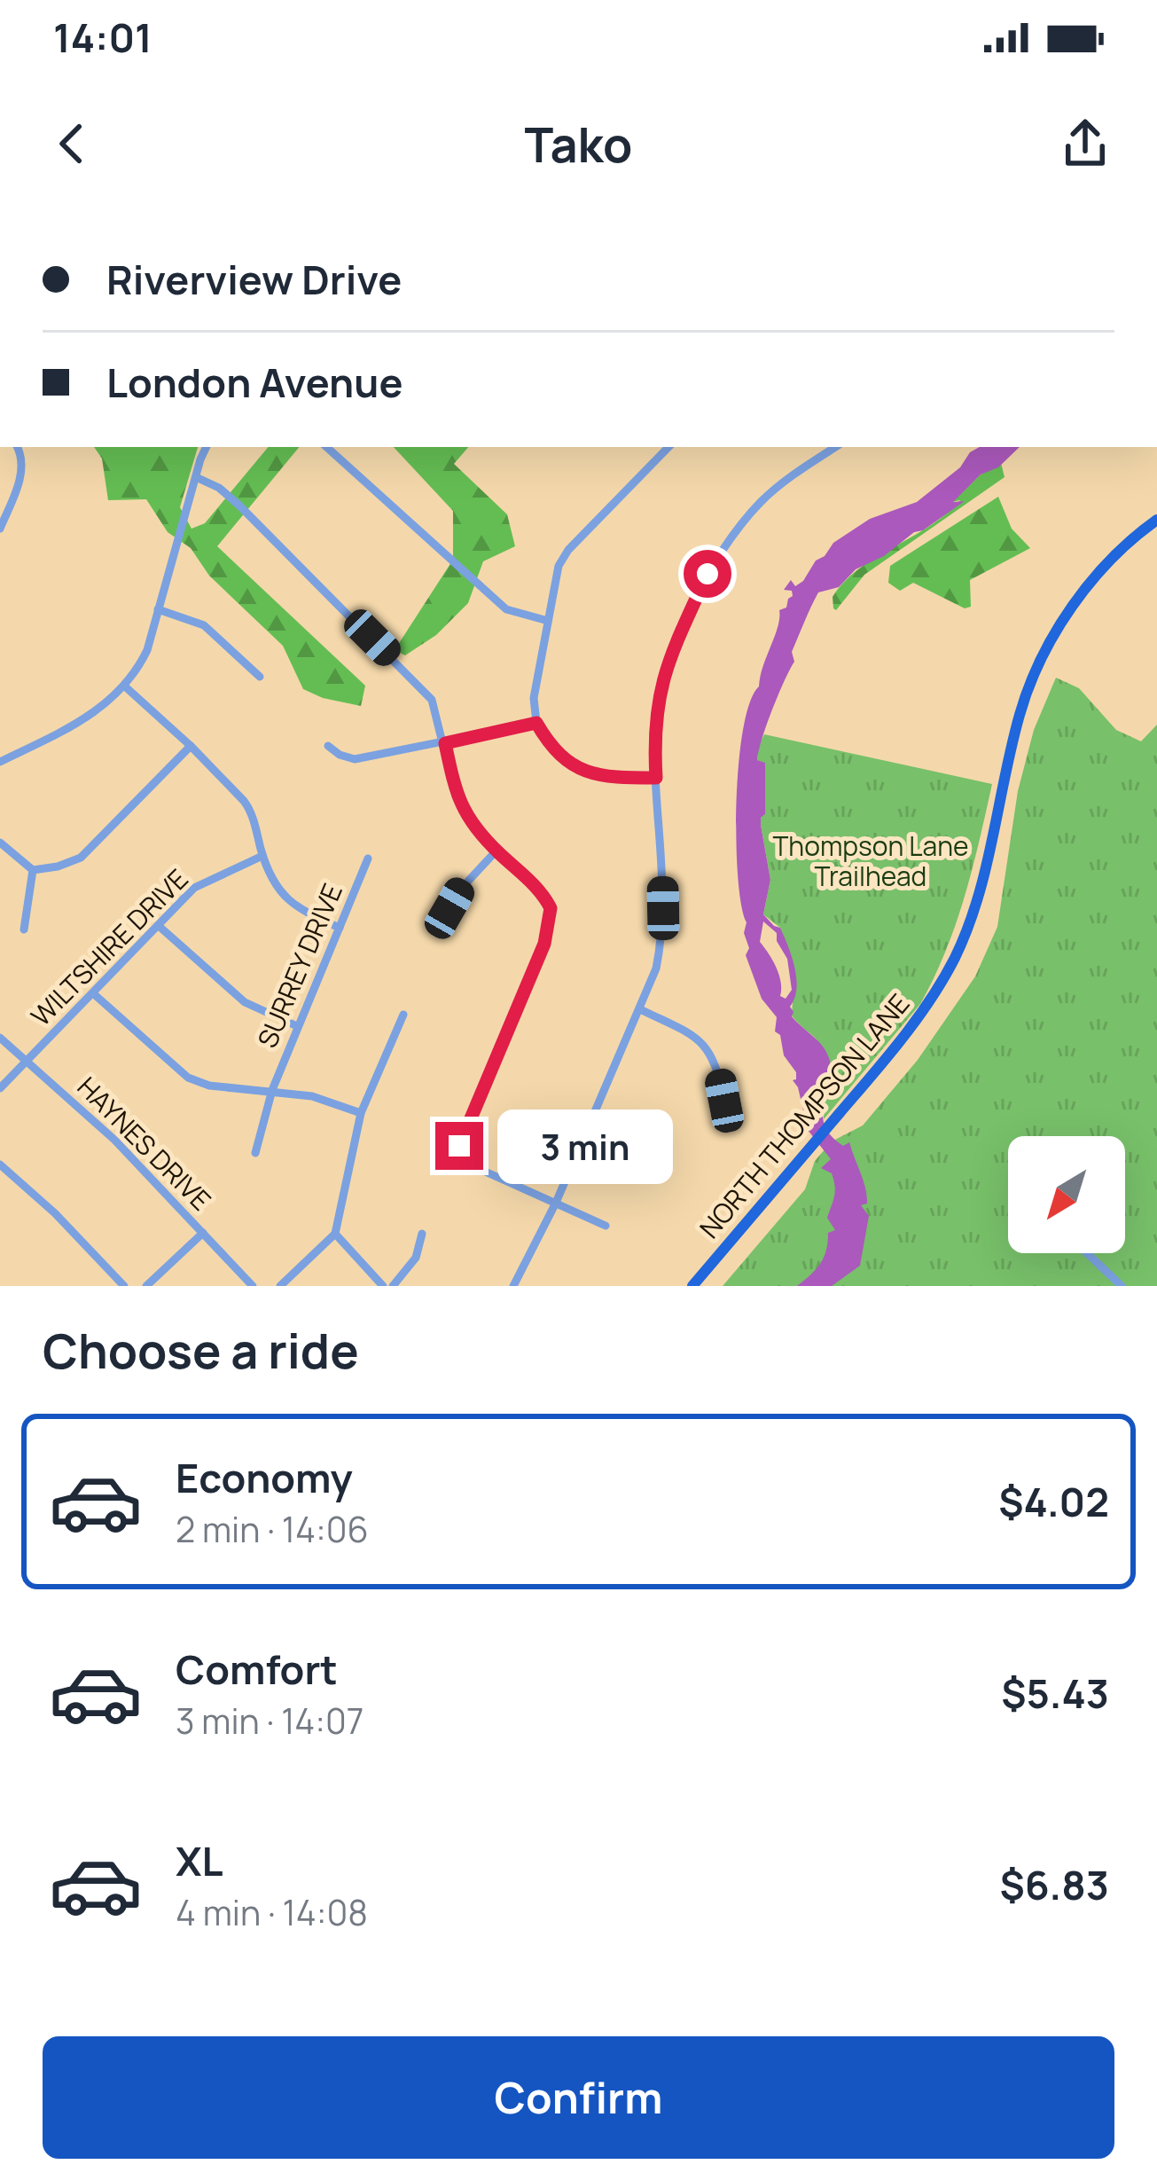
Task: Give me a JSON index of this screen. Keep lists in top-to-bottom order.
{
  "streets": {
    "main road": ["NORTH THOMPSON LANE"],
    "street": ["WILTSHIRE DRIVE", "SURREY DRIVE", "HAYNES DRIVE"]
  },
  "crossings": [
    ["WILTSHIRE DRIVE", "HAYNES DRIVE"]
  ],
  "parks": ["Thompson Lane Trailhead"],
  "north": "bottom left",
  "page": {
    "status": "14:01",
    "header": "Tako",
    "banner": ["Riverview Drive", "London Avenue"],
    "bubble": "3 min",
    "heading": "Choose a ride",
    "list": [
      {
        "name": "Economy",
        "note": "2 min · 14:06",
        "value": "$4.02"
      },
      {
        "name": "Comfort",
        "note": "3 min · 14:07",
        "value": "$5.43"
      },
      {
        "name": "XL",
        "note": "4 min · 14:08",
        "value": "$6.83"
      }
    ],
    "buttons": "Confirm"
  }
}
